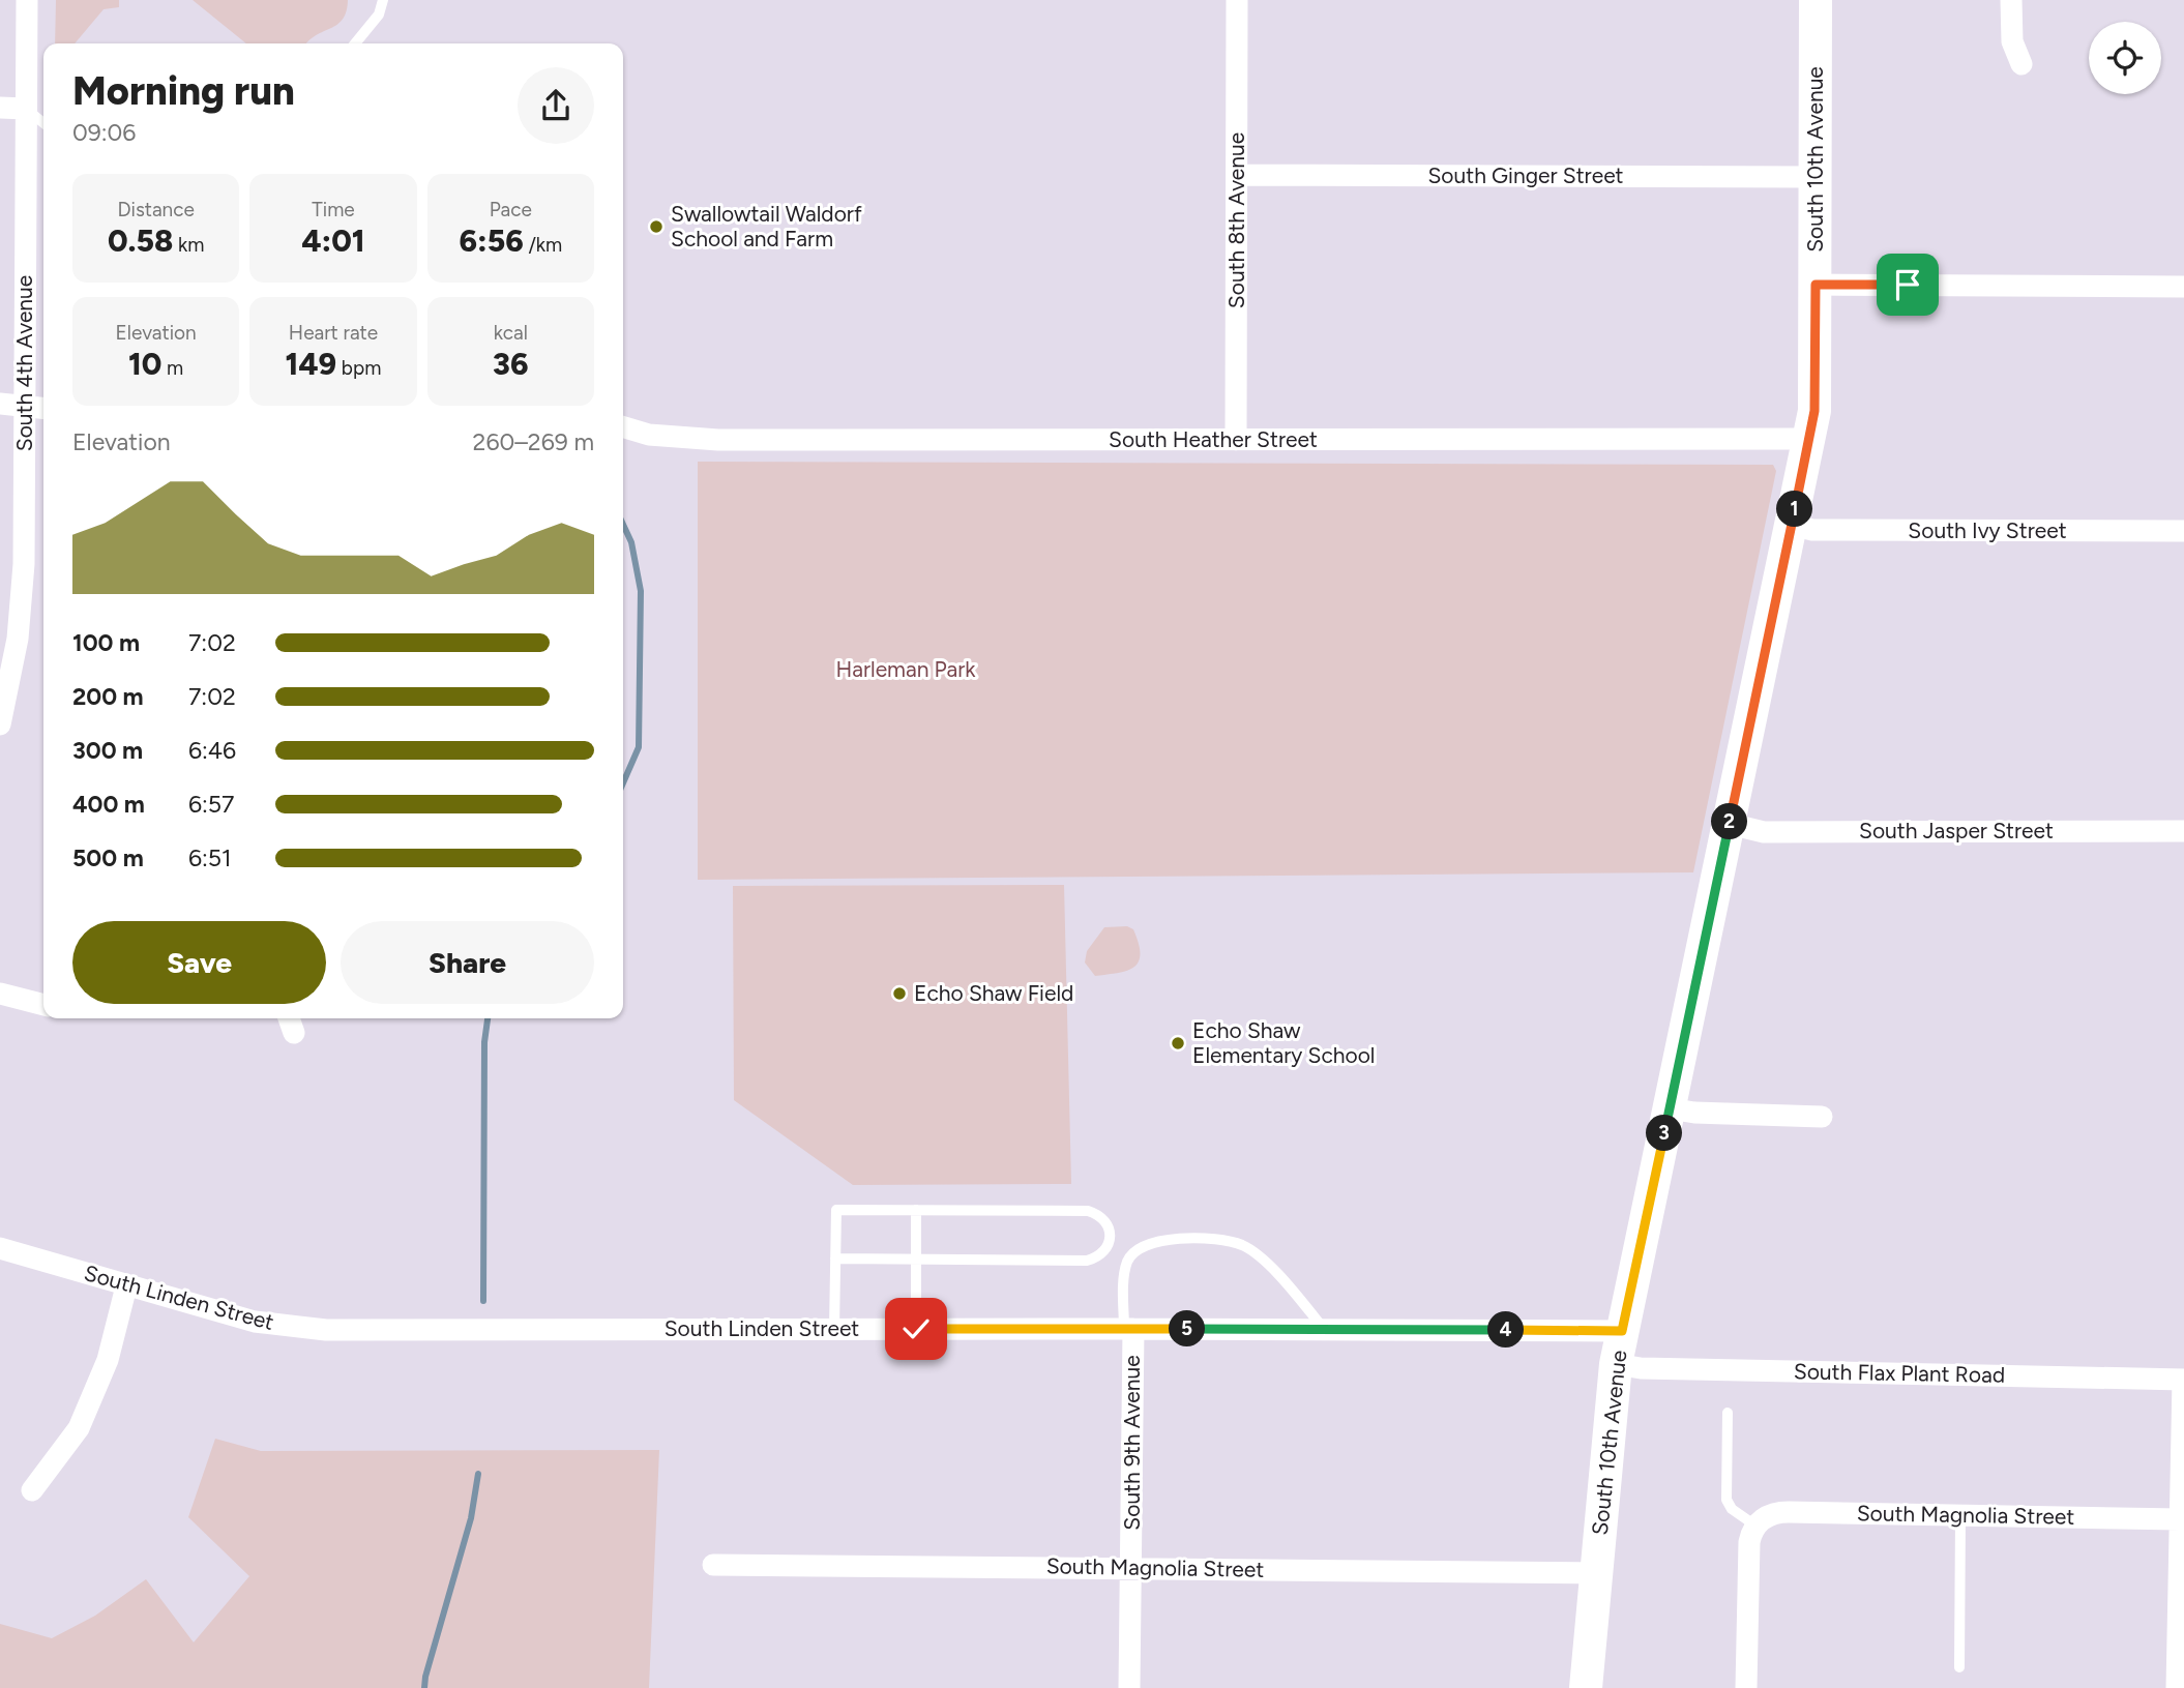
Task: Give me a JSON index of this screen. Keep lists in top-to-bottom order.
{
  "streets": {
    "main road": ["South 10th Avenue"],
    "street": [
      "South Ginger Street",
      "South 8th Avenue",
      "South 4th Avenue",
      "South Heather Street",
      "South Ivy Street",
      "South Jasper Street",
      "South Linden Street",
      "South Flax Plant Road",
      "South 9th Avenue",
      "South Magnolia Street"
    ]
  },
  "crossings": [
    ["South 10th Avenue", "South Ginger Street"],
    ["South 10th Avenue", "South Heather Street"],
    ["South 10th Avenue", "South Ivy Street"],
    ["South 10th Avenue", "South Jasper Street"],
    ["South 10th Avenue", "South Linden Street"],
    ["South 10th Avenue", "South Flax Plant Road"],
    ["South 10th Avenue", "South Magnolia Street"],
    ["South Ginger Street", "South 8th Avenue"],
    ["South 8th Avenue", "South Heather Street"],
    ["South Linden Street", "South 9th Avenue"],
    ["South 9th Avenue", "South Magnolia Street"]
  ],
  "parks": ["Harleman Park"],
  "places": ["Swallowtail Waldorf School and Farm", "Echo Shaw Field", "Echo Shaw Elementary School"],
  "page": {
    "heading": ["Morning run", "09:06"],
    "stats": [
      ["Distance", "0.58 km"],
      ["Time", "4:01"],
      ["Pace", "6:56 /km"],
      ["Elevation", "10 m"],
      ["Heart rate", "149 bpm"],
      ["kcal", "36"]
    ],
    "chart": ["Elevation", "260–269 m"],
    "pins": [
      "1",
      "2",
      "3",
      "5",
      "4"
    ],
    "list": [
      {
        "name": "100 m",
        "note": "7:02"
      },
      {
        "name": "200 m",
        "note": "7:02"
      },
      {
        "name": "300 m",
        "note": "6:46"
      },
      {
        "name": "400 m",
        "note": "6:57"
      },
      {
        "name": "500 m",
        "note": "6:51"
      }
    ],
    "buttons": ["Save", "Share"]
  }
}
